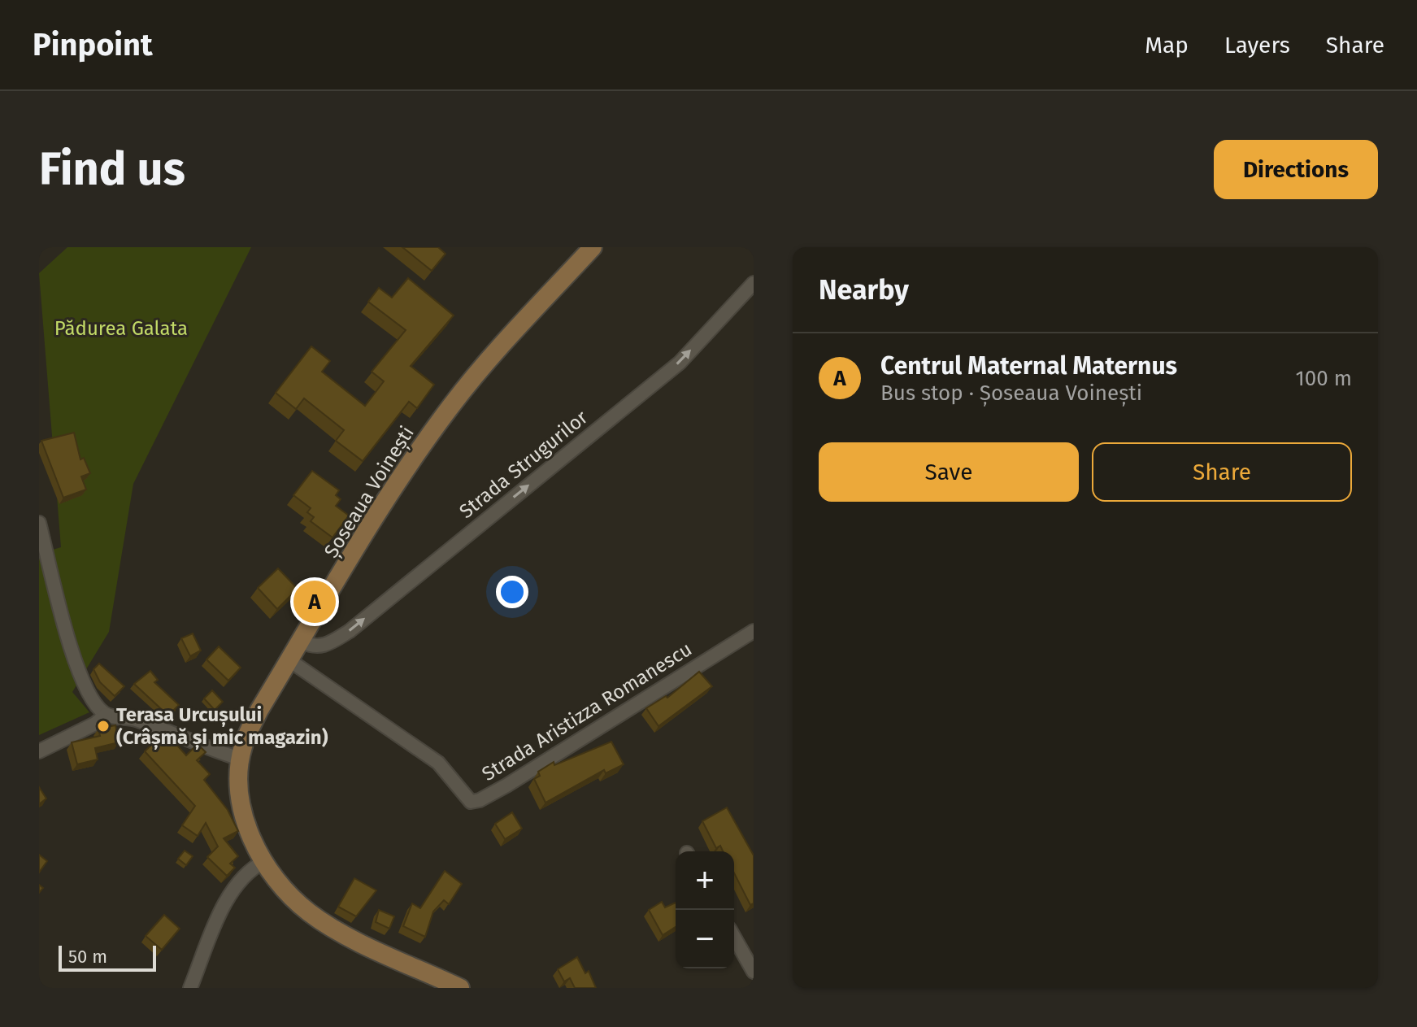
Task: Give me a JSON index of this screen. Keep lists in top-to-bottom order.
{
  "streets": {
    "main road": ["Șoseaua Voinești"],
    "street": ["Strada Strugurilor", "Strada Aristizza Romanescu"]
  },
  "crossings": [
    ["Strada Strugurilor", "Șoseaua Voinești"],
    ["Șoseaua Voinești", "Strada Aristizza Romanescu"]
  ],
  "one_way": ["Strada Strugurilor"],
  "parks": ["Pădurea Galata"],
  "places": ["Terasa Urcușului (Crâșmă și mic magazin)"],
  "scale_bar": "50 m",
  "page": {
    "header": "Pinpoint",
    "nav": ["Map", "Layers", "Share"],
    "buttons": [
      "Directions",
      ["Save", "Share"]
    ],
    "title": "Find us",
    "heading": "Nearby",
    "list": [
      {
        "mark": "A",
        "name": "Centrul Maternal Maternus",
        "note": "Bus stop · Șoseaua Voinești",
        "value": "100 m"
      }
    ],
    "pins": "A",
    "map_buttons": ["+", "−"],
    "scale": "50 m"
  }
}
